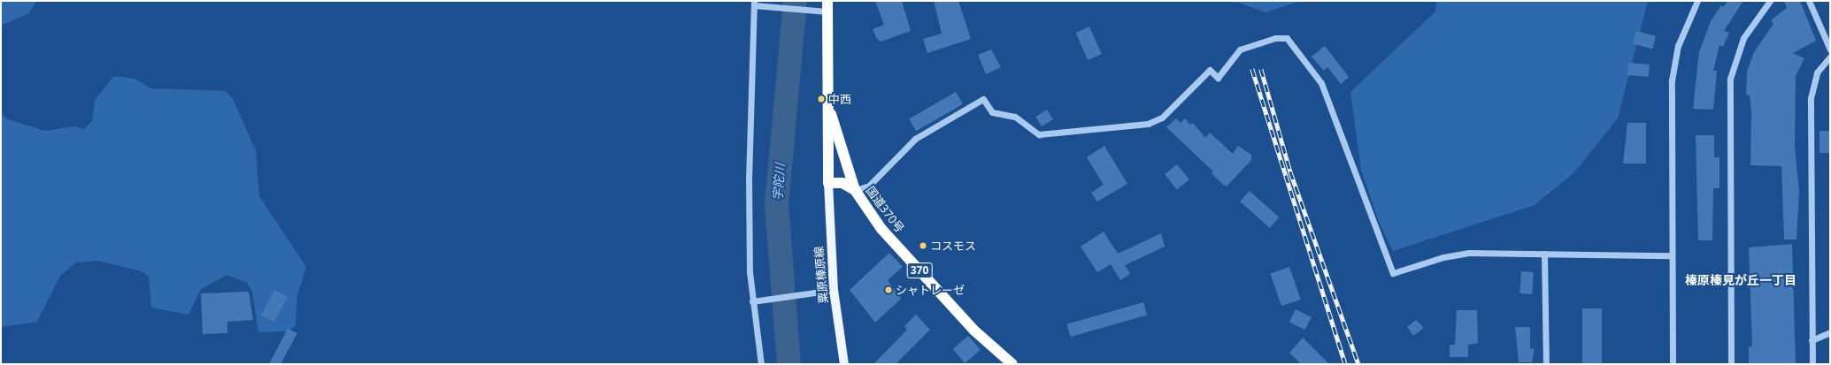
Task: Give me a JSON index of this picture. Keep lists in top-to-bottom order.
{
  "streets": {
    "highway": ["国道370号", "370"],
    "main road": ["粟原榛原線"]
  },
  "crossings": [
    ["国道370号", "粟原榛原線"]
  ],
  "districts": ["榛原榛見が丘一丁目"],
  "water": ["宇陀川"],
  "places": ["中西", "コスモス", "シャトレーゼ"]
}
